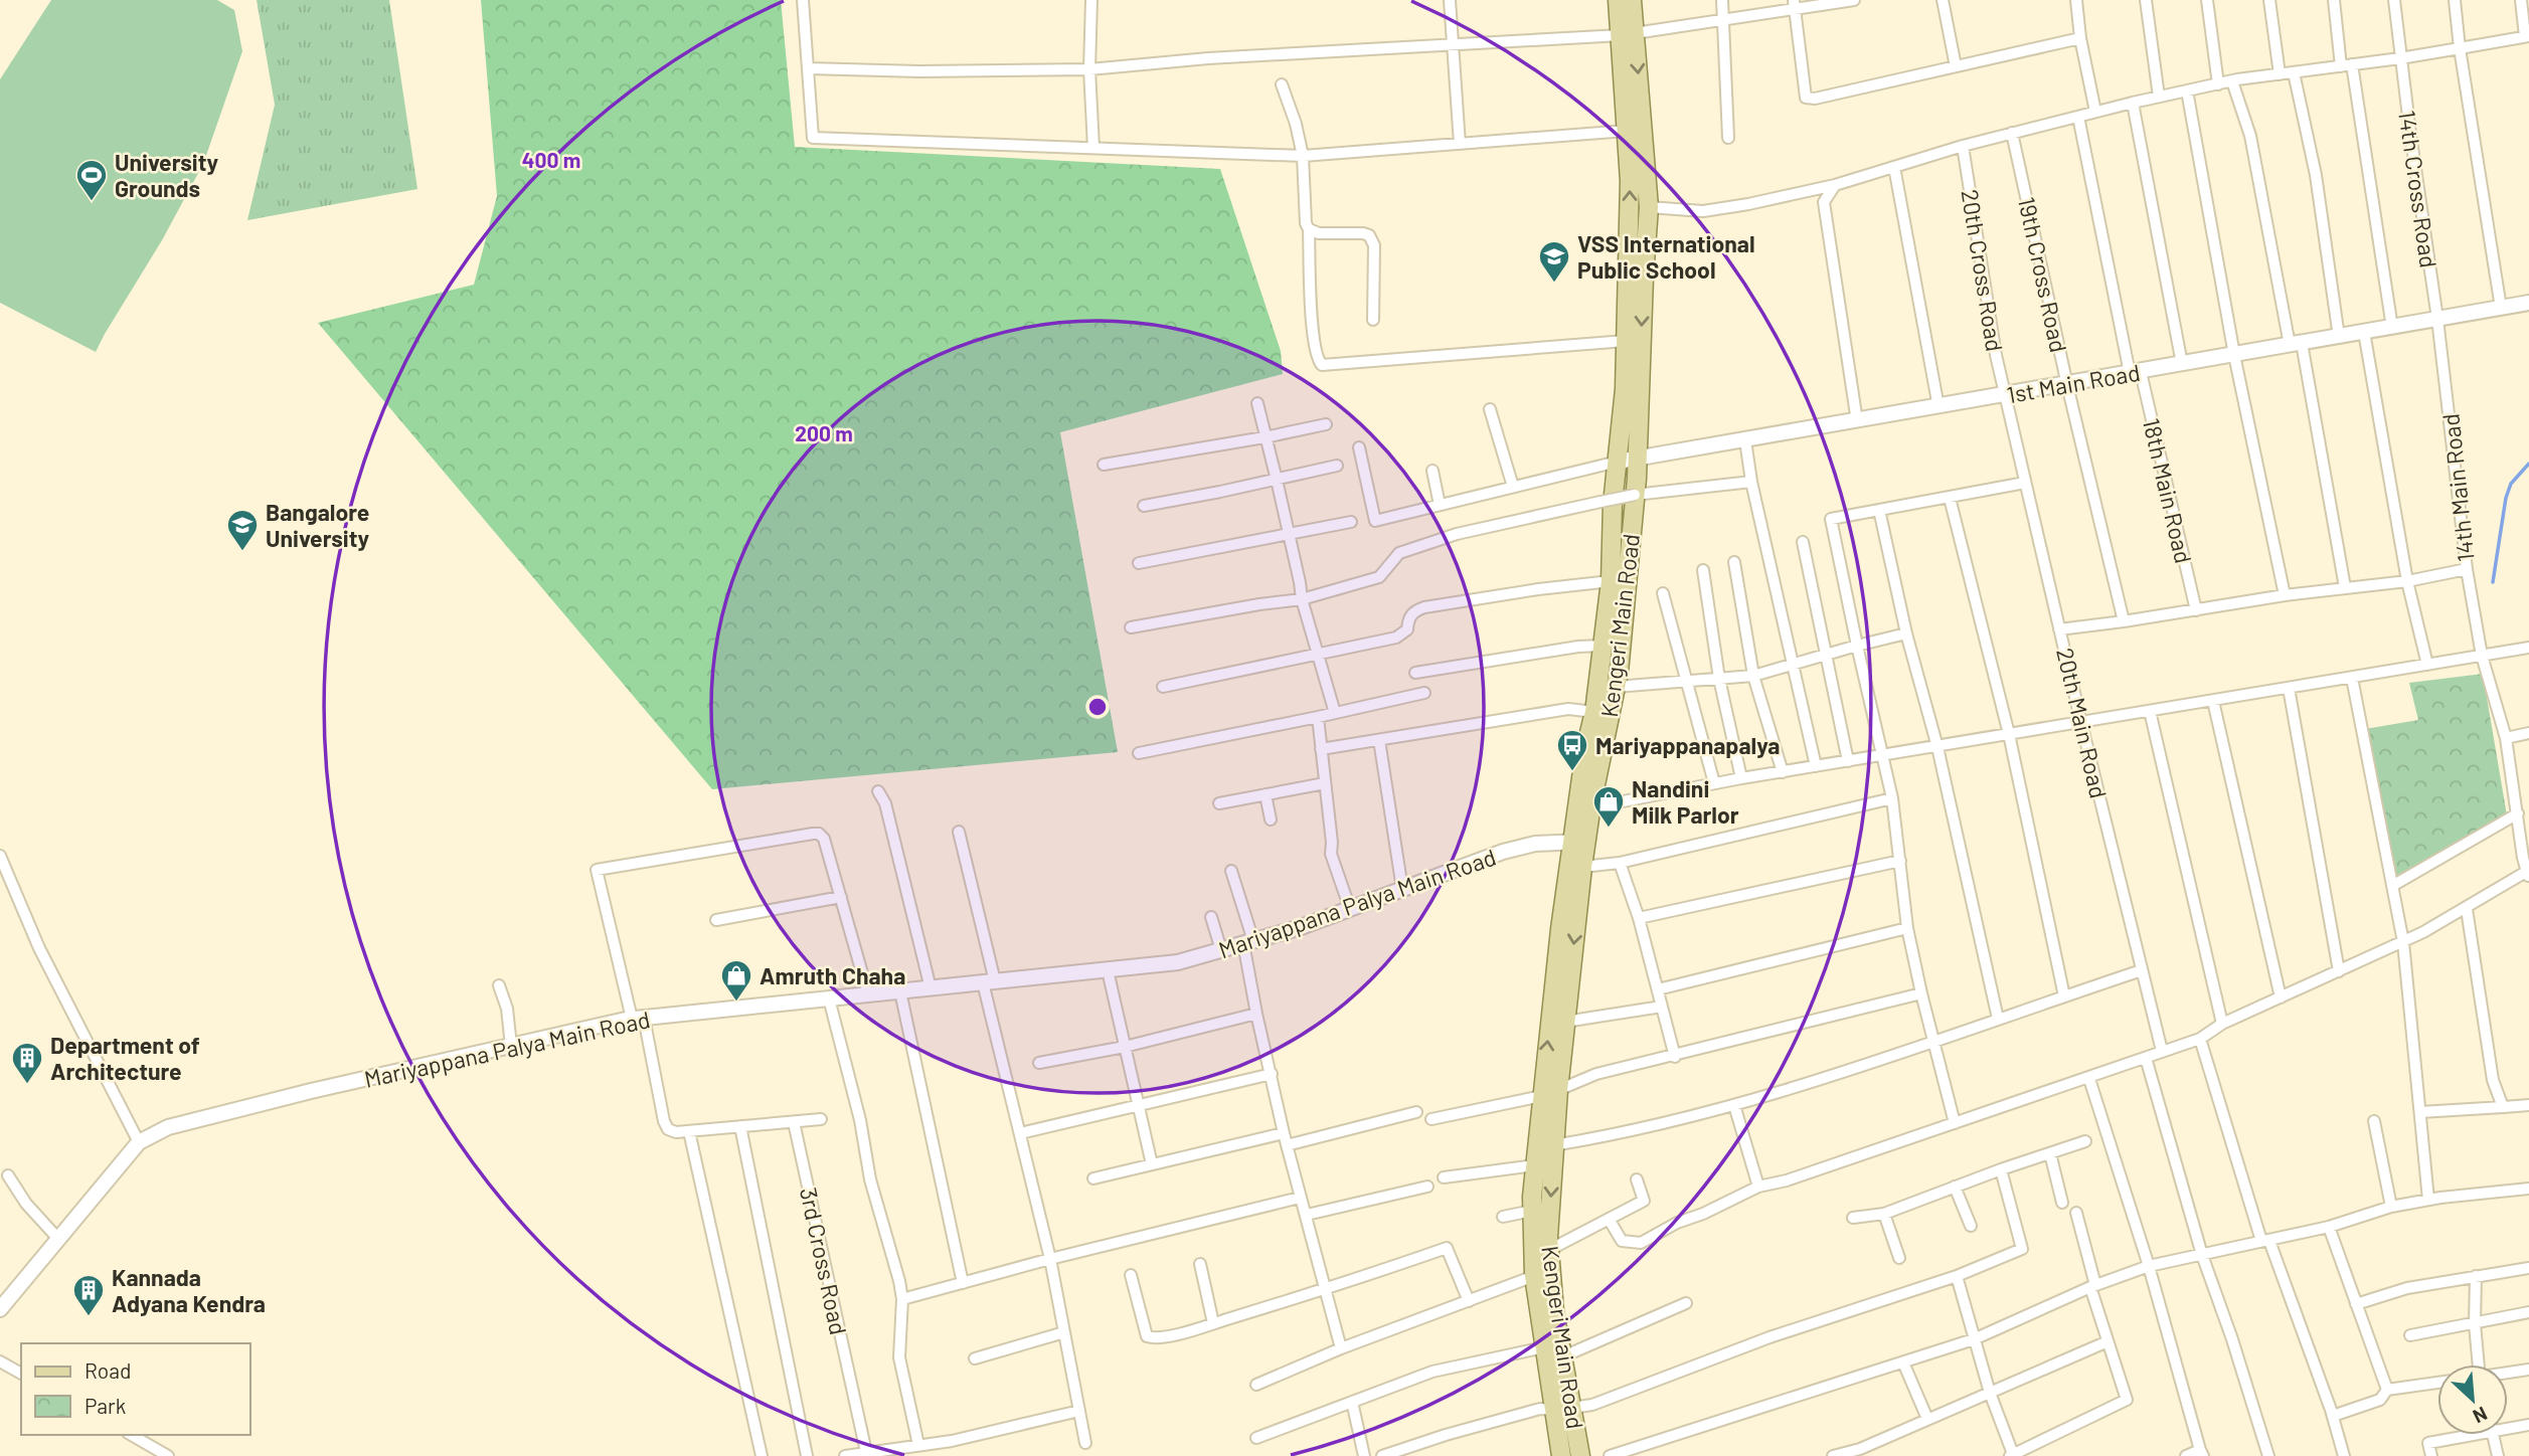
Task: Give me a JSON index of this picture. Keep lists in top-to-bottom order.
{
  "streets": {
    "main road": ["Kengeri Main Road"],
    "street": [
      "14th Cross Road",
      "20th Cross Road",
      "19th Cross Road",
      "1st Main Road",
      "14th Main Road",
      "18th Main Road",
      "20th Main Road",
      "Mariyappana Palya Main Road",
      "3rd Cross Road"
    ]
  },
  "crossings": [
    ["14th Cross Road", "1st Main Road"],
    ["14th Cross Road", "14th Main Road"],
    ["20th Cross Road", "1st Main Road"],
    ["20th Cross Road", "20th Main Road"],
    ["19th Cross Road", "1st Main Road"],
    ["1st Main Road", "14th Main Road"],
    ["1st Main Road", "18th Main Road"],
    ["1st Main Road", "Kengeri Main Road"],
    ["1st Main Road", "20th Main Road"],
    ["Kengeri Main Road", "Mariyappana Palya Main Road"]
  ],
  "places": {
    "sports": ["University Grounds"],
    "school or university": ["VSS International Public School", "Bangalore University"],
    "bus stop": ["Mariyappanapalya"],
    "shop": ["Nandini Milk Parlor", "Amruth Chaha"],
    "building": ["Department of Architecture", "Kannada Adyana Kendra"]
  },
  "legend": ["Road", "Park"],
  "north": "bottom right",
  "rings": ["400 m", "200 m"]
}
